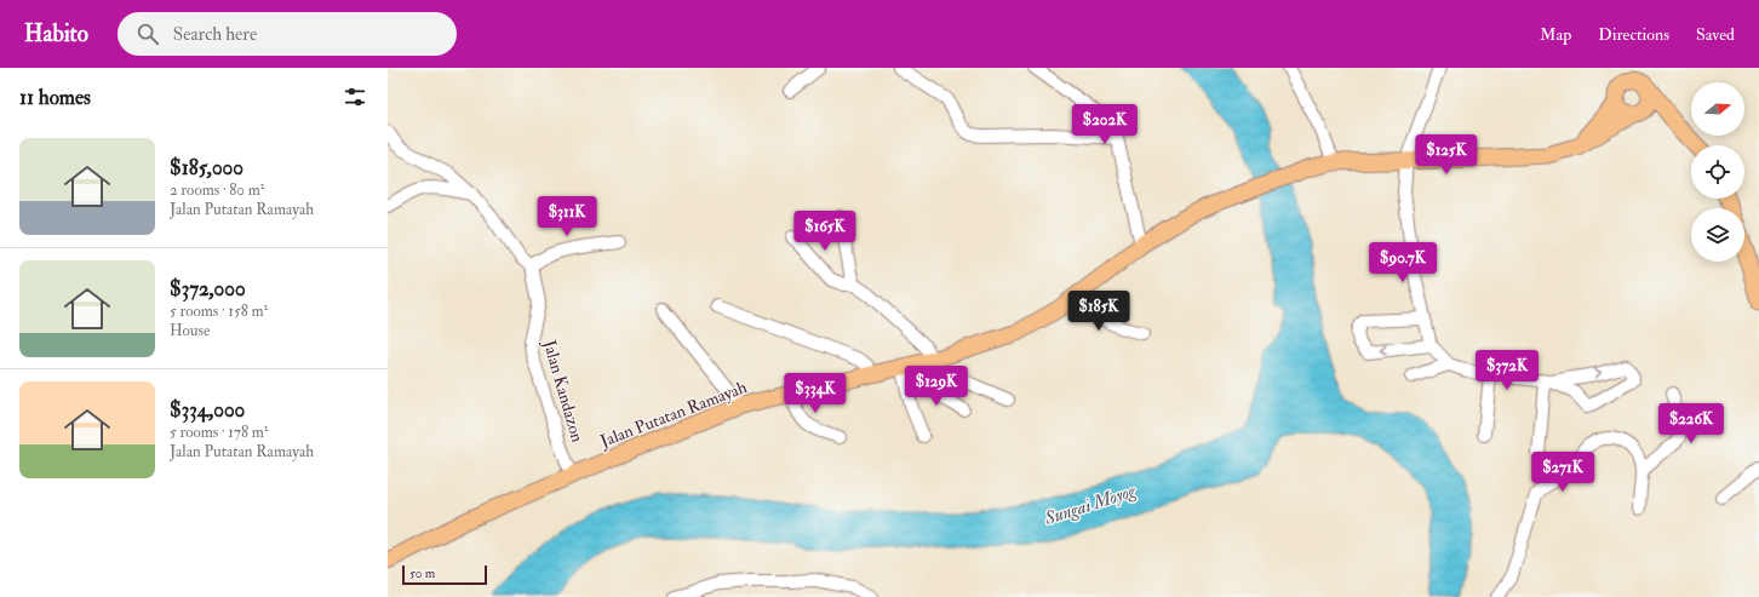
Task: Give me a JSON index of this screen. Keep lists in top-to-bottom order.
{
  "streets": {
    "main road": ["Jalan Putatan Ramayah"],
    "street": ["Jalan Kandazon"]
  },
  "crossings": [
    ["Jalan Kandazon", "Jalan Putatan Ramayah"]
  ],
  "water": ["Sungai Moyog"],
  "scale_bar": "50 m",
  "north": "right",
  "page": {
    "header": "Habito",
    "search": "Search here",
    "nav": ["Map", "Directions", "Saved"],
    "heading": "11 homes",
    "price": [
      "$202K",
      "$125K",
      "$311K",
      "$165K",
      "$90.7K",
      "$185K",
      "$372K",
      "$129K",
      "$334K",
      "$226K",
      "$271K"
    ],
    "list": [
      {
        "name": "$185,000",
        "note": "2 rooms · 80 m² · Jalan Putatan Ramayah"
      },
      {
        "name": "$372,000",
        "note": "5 rooms · 158 m² · House"
      },
      {
        "name": "$334,000",
        "note": "5 rooms · 178 m² · Jalan Putatan Ramayah"
      }
    ],
    "scale": "50 m"
  }
}
